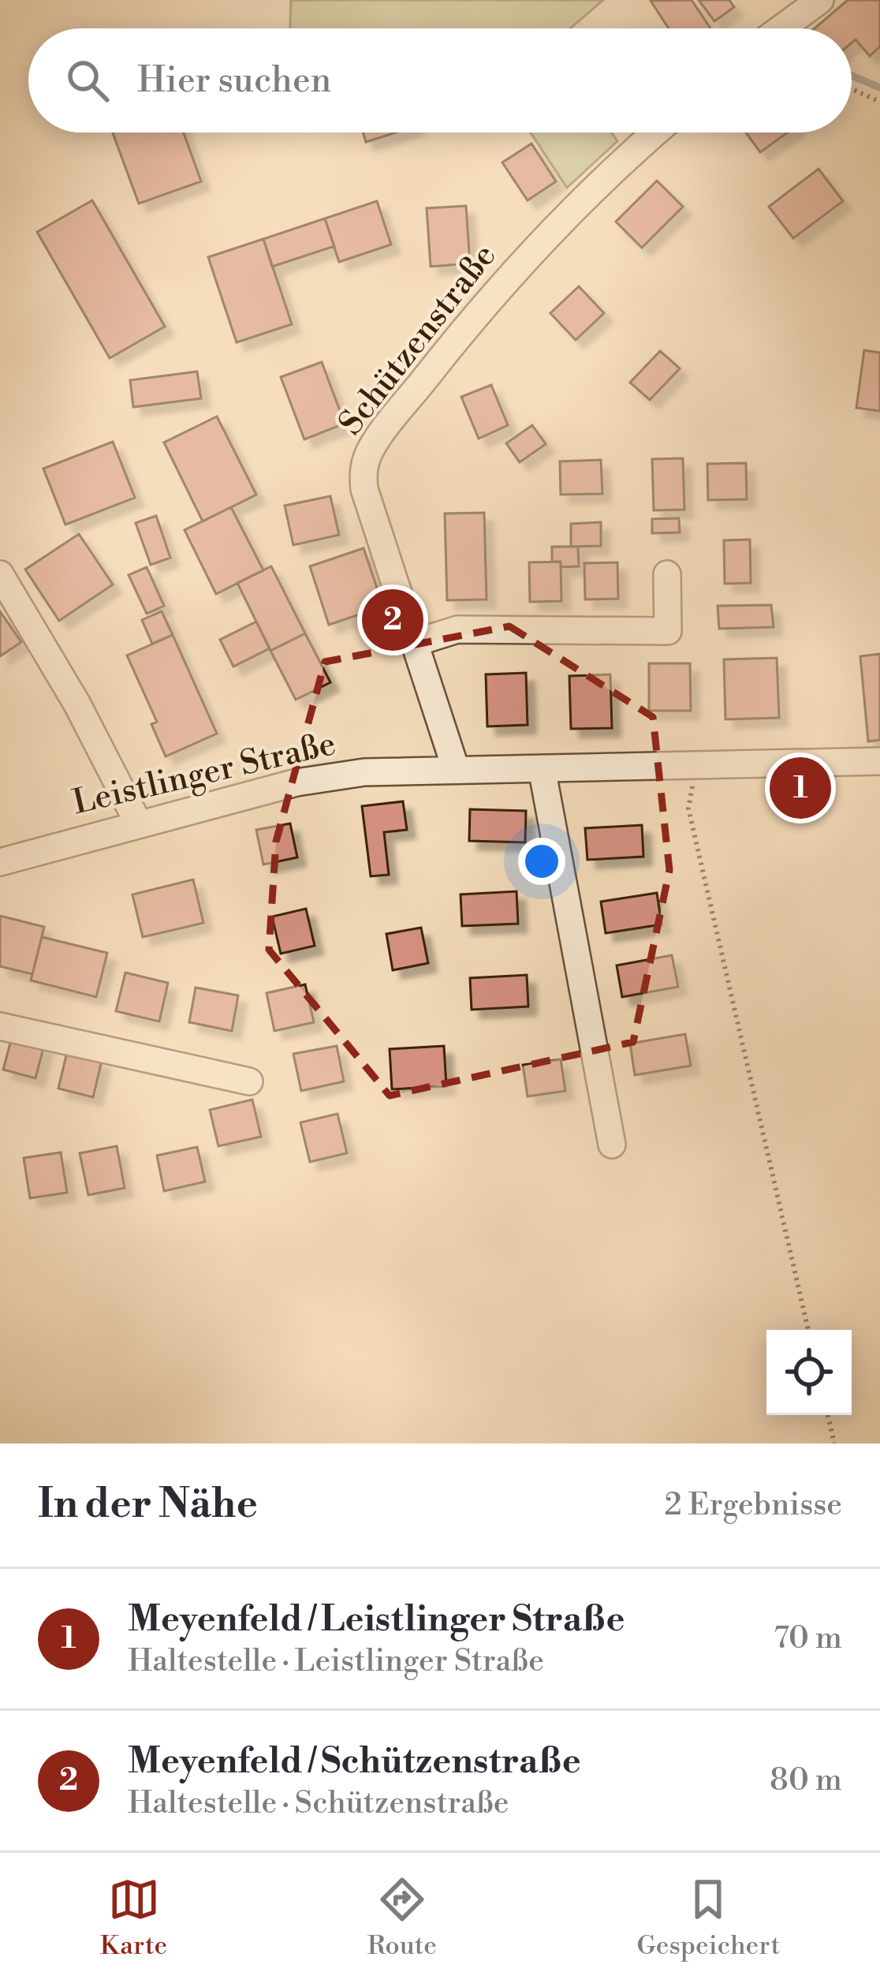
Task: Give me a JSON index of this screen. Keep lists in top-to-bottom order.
{
  "streets": {
    "street": ["Schützenstraße", "Leistlinger Straße"]
  },
  "crossings": [
    ["Schützenstraße", "Leistlinger Straße"]
  ],
  "page": {
    "search": "Hier suchen",
    "pins": ["2", "1"],
    "heading": ["In der Nähe", "2 Ergebnisse"],
    "list": [
      {
        "mark": "1",
        "name": "Meyenfeld / Leistlinger Straße",
        "note": "Haltestelle · Leistlinger Straße",
        "value": "70 m"
      },
      {
        "mark": "2",
        "name": "Meyenfeld / Schützenstraße",
        "note": "Haltestelle · Schützenstraße",
        "value": "80 m"
      }
    ],
    "nav": ["Karte", "Route", "Gespeichert"]
  }
}
